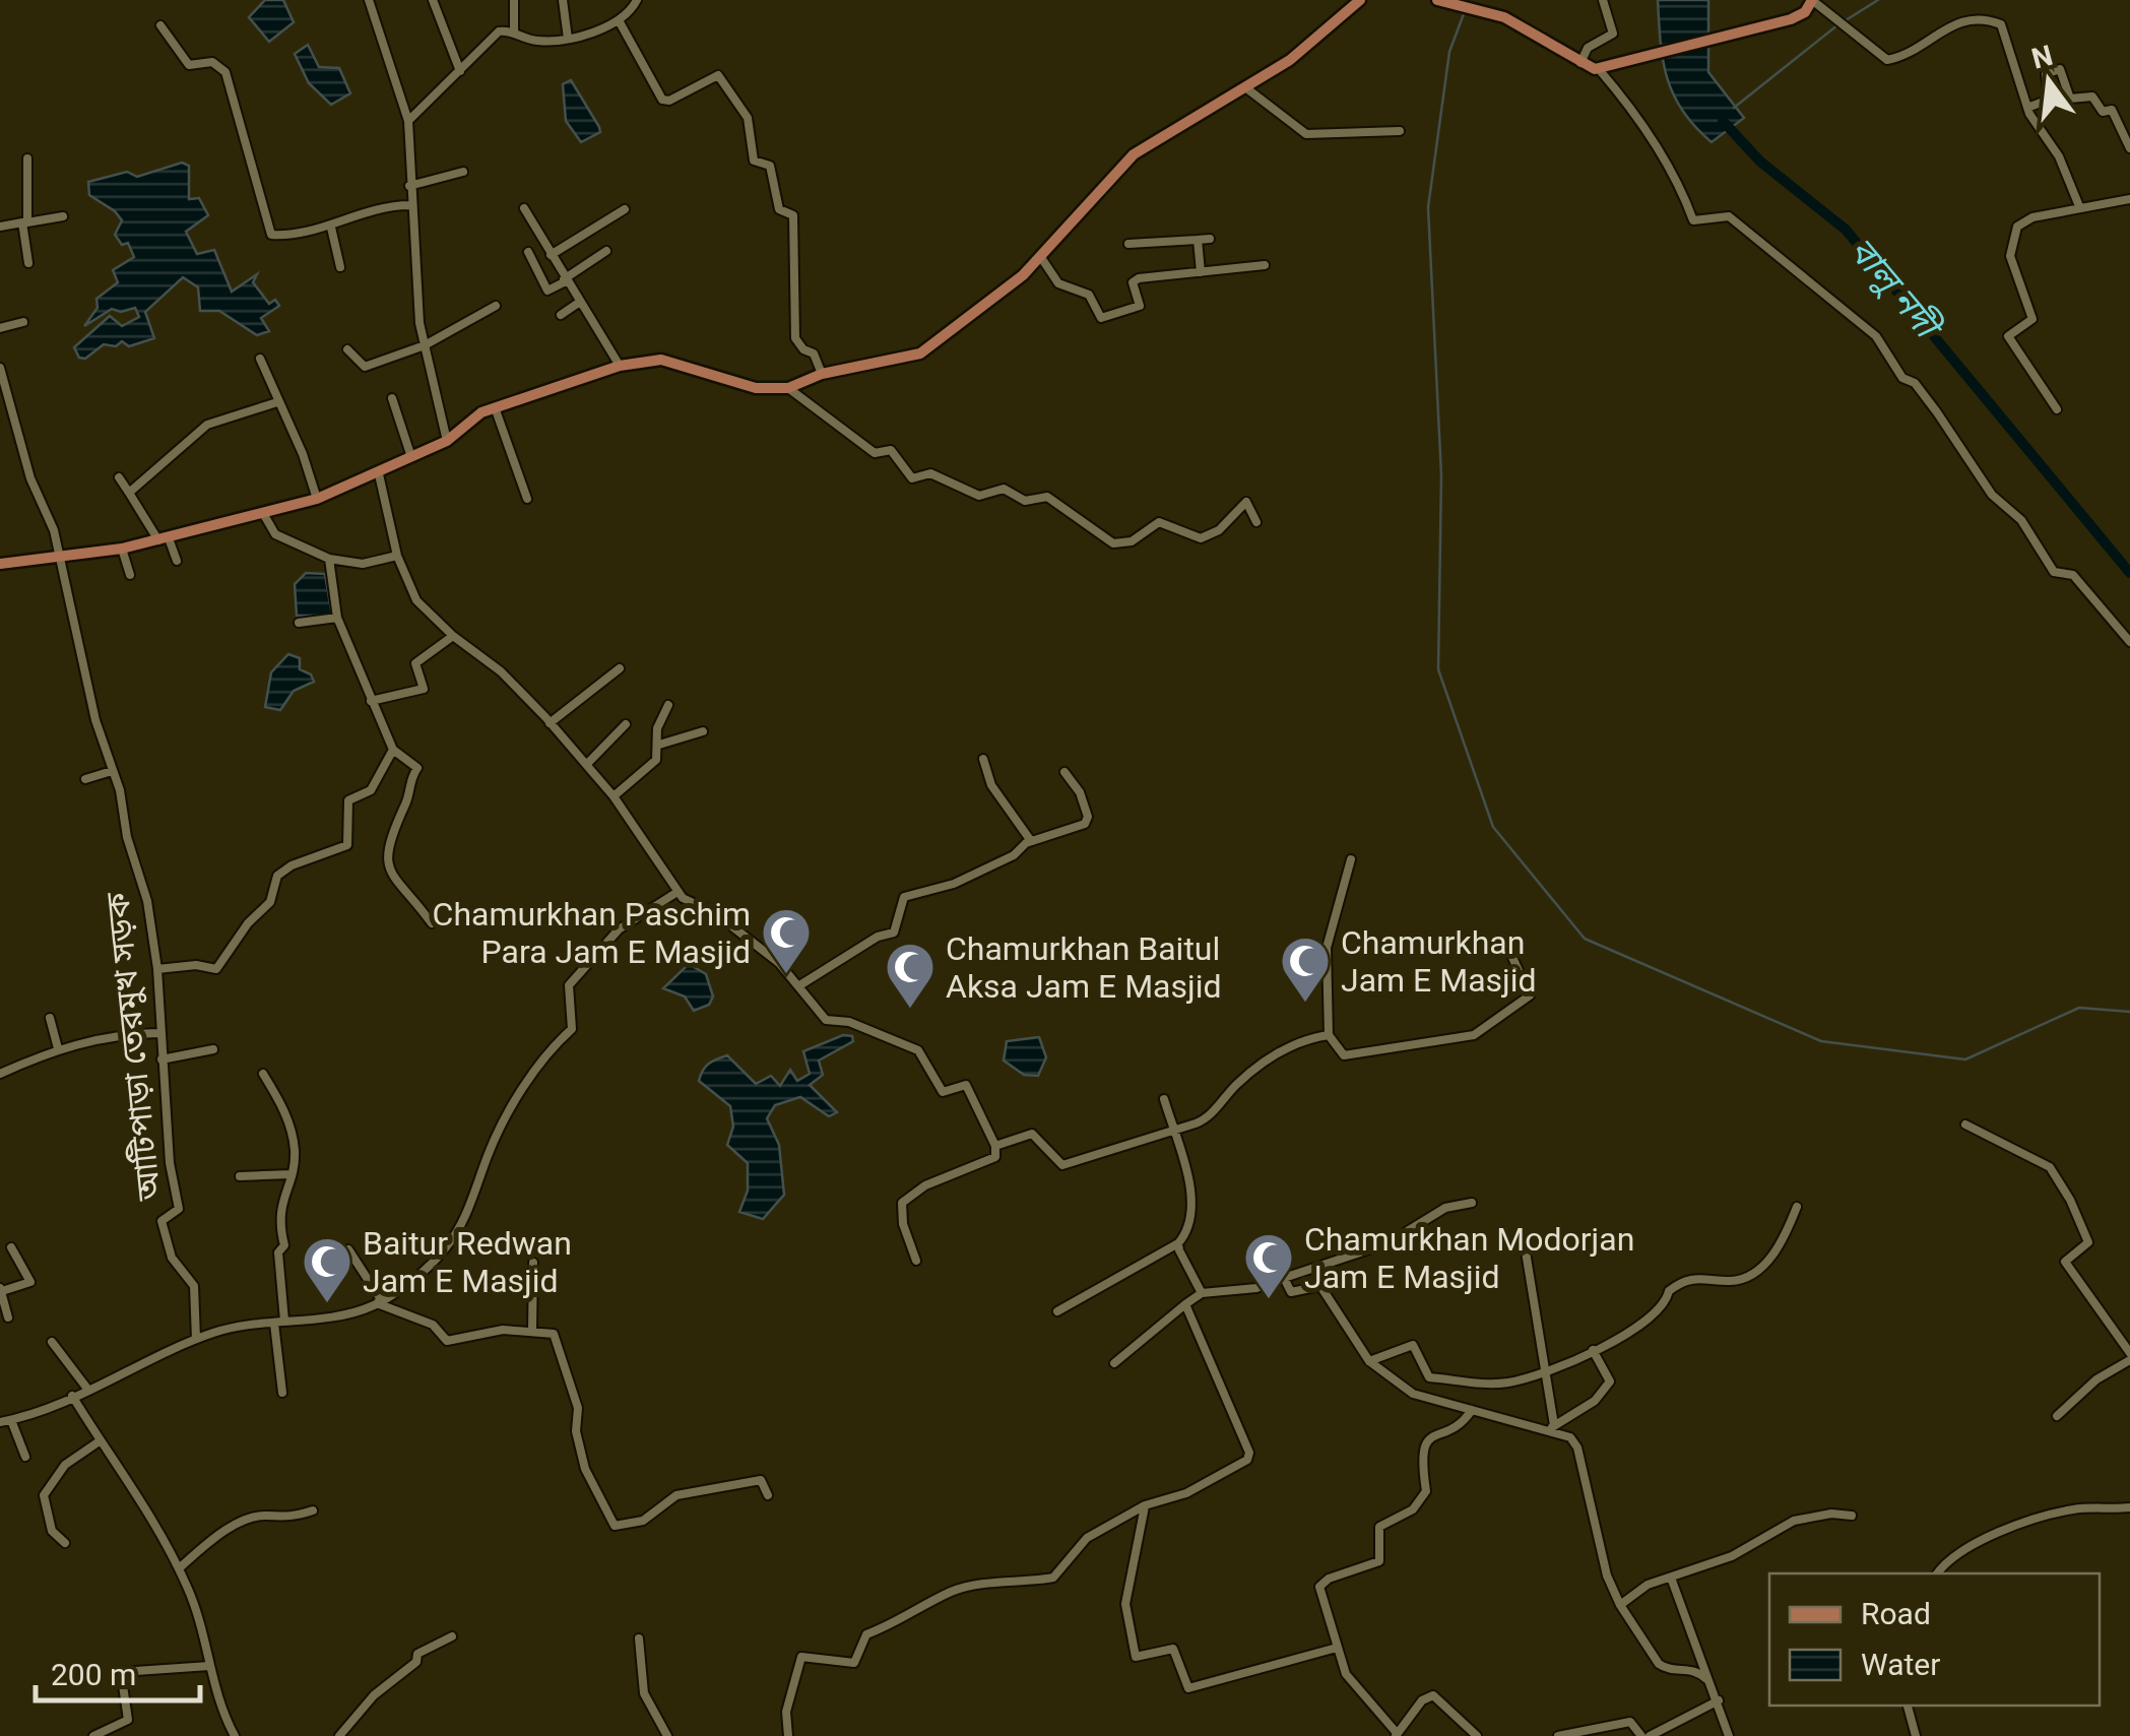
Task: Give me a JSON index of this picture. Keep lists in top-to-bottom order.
{
  "streets": {
    "street": ["আটিপাড়া তেরমুখ সড়ক"]
  },
  "water": ["বালু নদী"],
  "places": {
    "mosque": [
      "Chamurkhan Paschim Para Jam E Masjid",
      "Chamurkhan Jam E Masjid",
      "Chamurkhan Baitul Aksa Jam E Masjid",
      "Chamurkhan Modorjan Jam E Masjid",
      "Baitur Redwan Jam E Masjid"
    ]
  },
  "legend": ["Road", "Water"],
  "scale_bar": "200 m",
  "north": "top"
}
